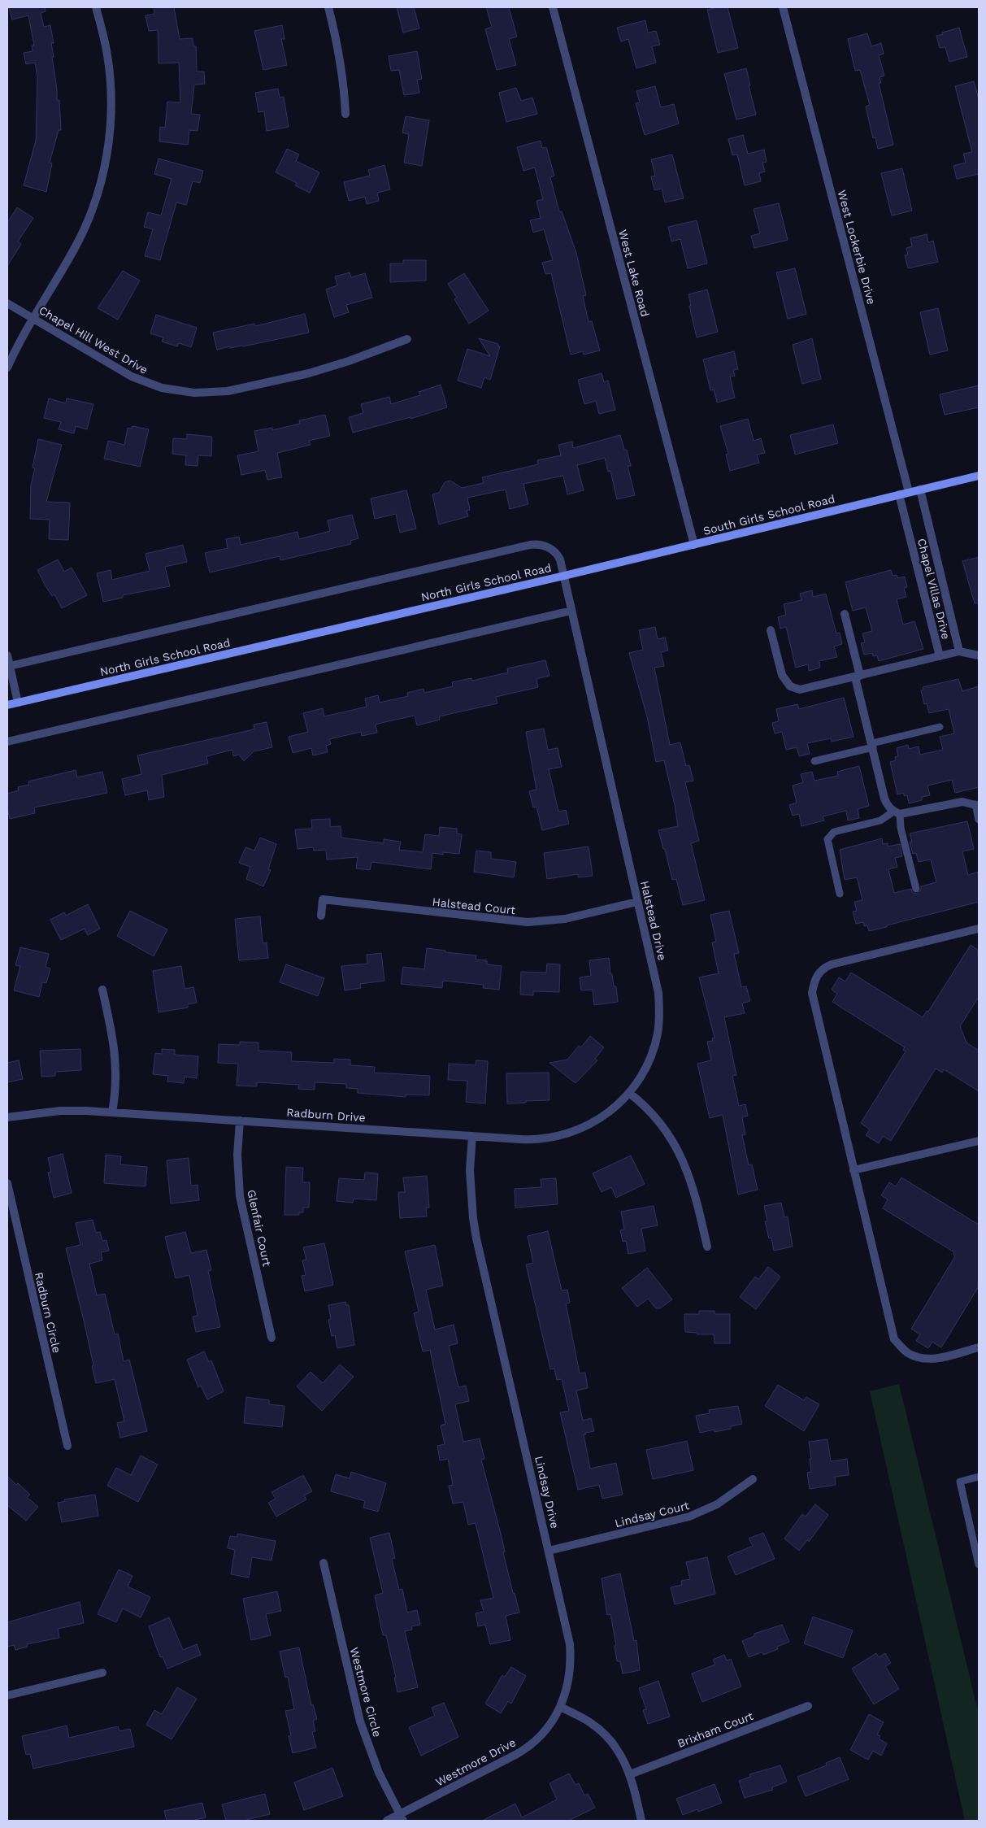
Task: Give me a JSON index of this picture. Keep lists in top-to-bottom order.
{
  "streets": {
    "main road": ["South Girls School Road", "North Girls School Road"],
    "street": [
      "West Lockerbie Drive",
      "West Lake Road",
      "Chapel Hill West Drive",
      "Chapel Villas Drive",
      "Halstead Court",
      "Halstead Drive",
      "Radburn Drive",
      "Glenfair Court",
      "Radburn Circle",
      "Lindsay Drive",
      "Lindsay Court",
      "Westmore Circle",
      "Brixham Court",
      "Westmore Drive"
    ]
  },
  "crossings": [
    ["West Lockerbie Drive", "South Girls School Road"],
    ["West Lake Road", "South Girls School Road"],
    ["South Girls School Road", "North Girls School Road"],
    ["South Girls School Road", "Chapel Villas Drive"],
    ["South Girls School Road", "Halstead Drive"],
    ["North Girls School Road", "Halstead Drive"],
    ["Halstead Court", "Halstead Drive"],
    ["Halstead Drive", "Radburn Drive"],
    ["Radburn Drive", "Glenfair Court"],
    ["Radburn Drive", "Lindsay Drive"],
    ["Lindsay Drive", "Lindsay Court"],
    ["Lindsay Drive", "Westmore Drive"],
    ["Westmore Circle", "Westmore Drive"]
  ]
}
